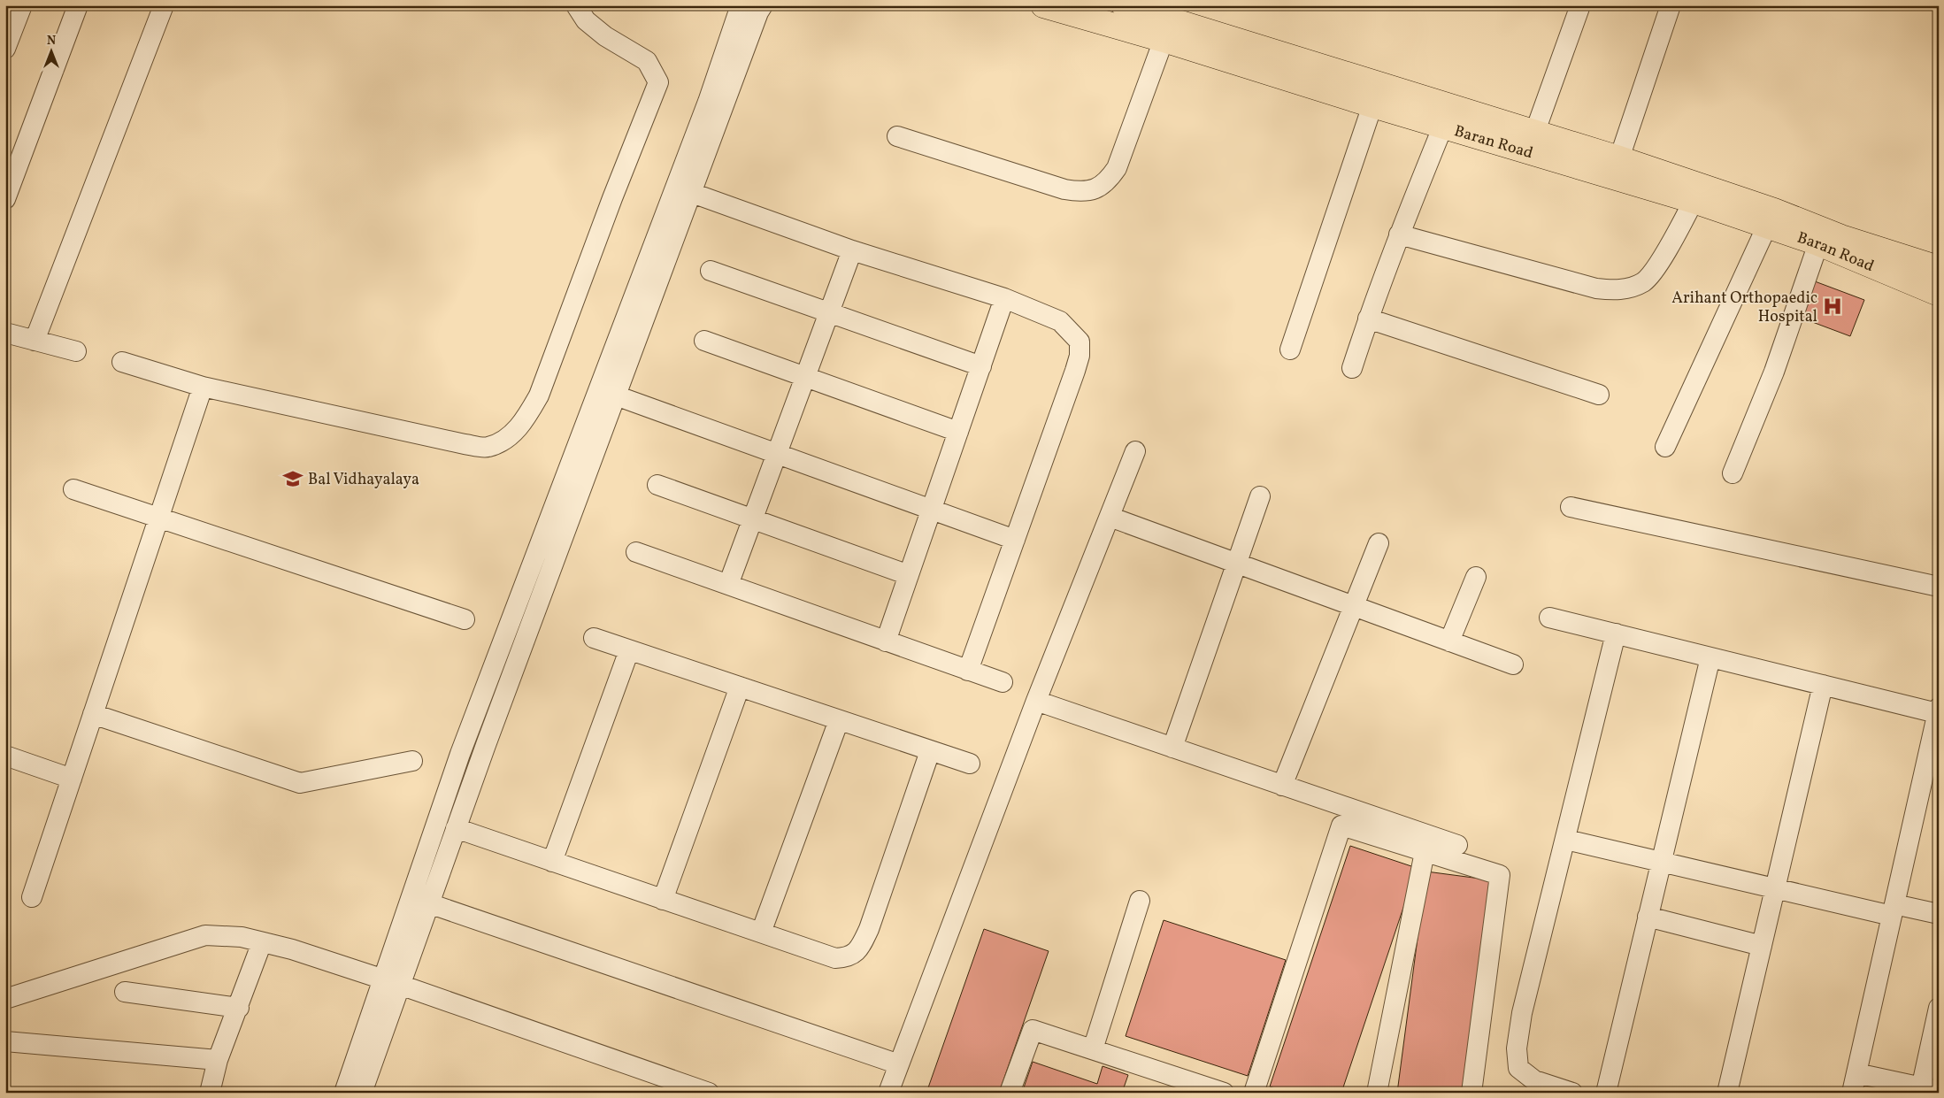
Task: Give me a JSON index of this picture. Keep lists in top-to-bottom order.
{
  "streets": {
    "main road": ["Baran Road"]
  },
  "places": {
    "hospital": ["Arihant Orthopaedic Hospital"],
    "school or university": ["Bal Vidhayalaya"]
  },
  "north": "top"
}
